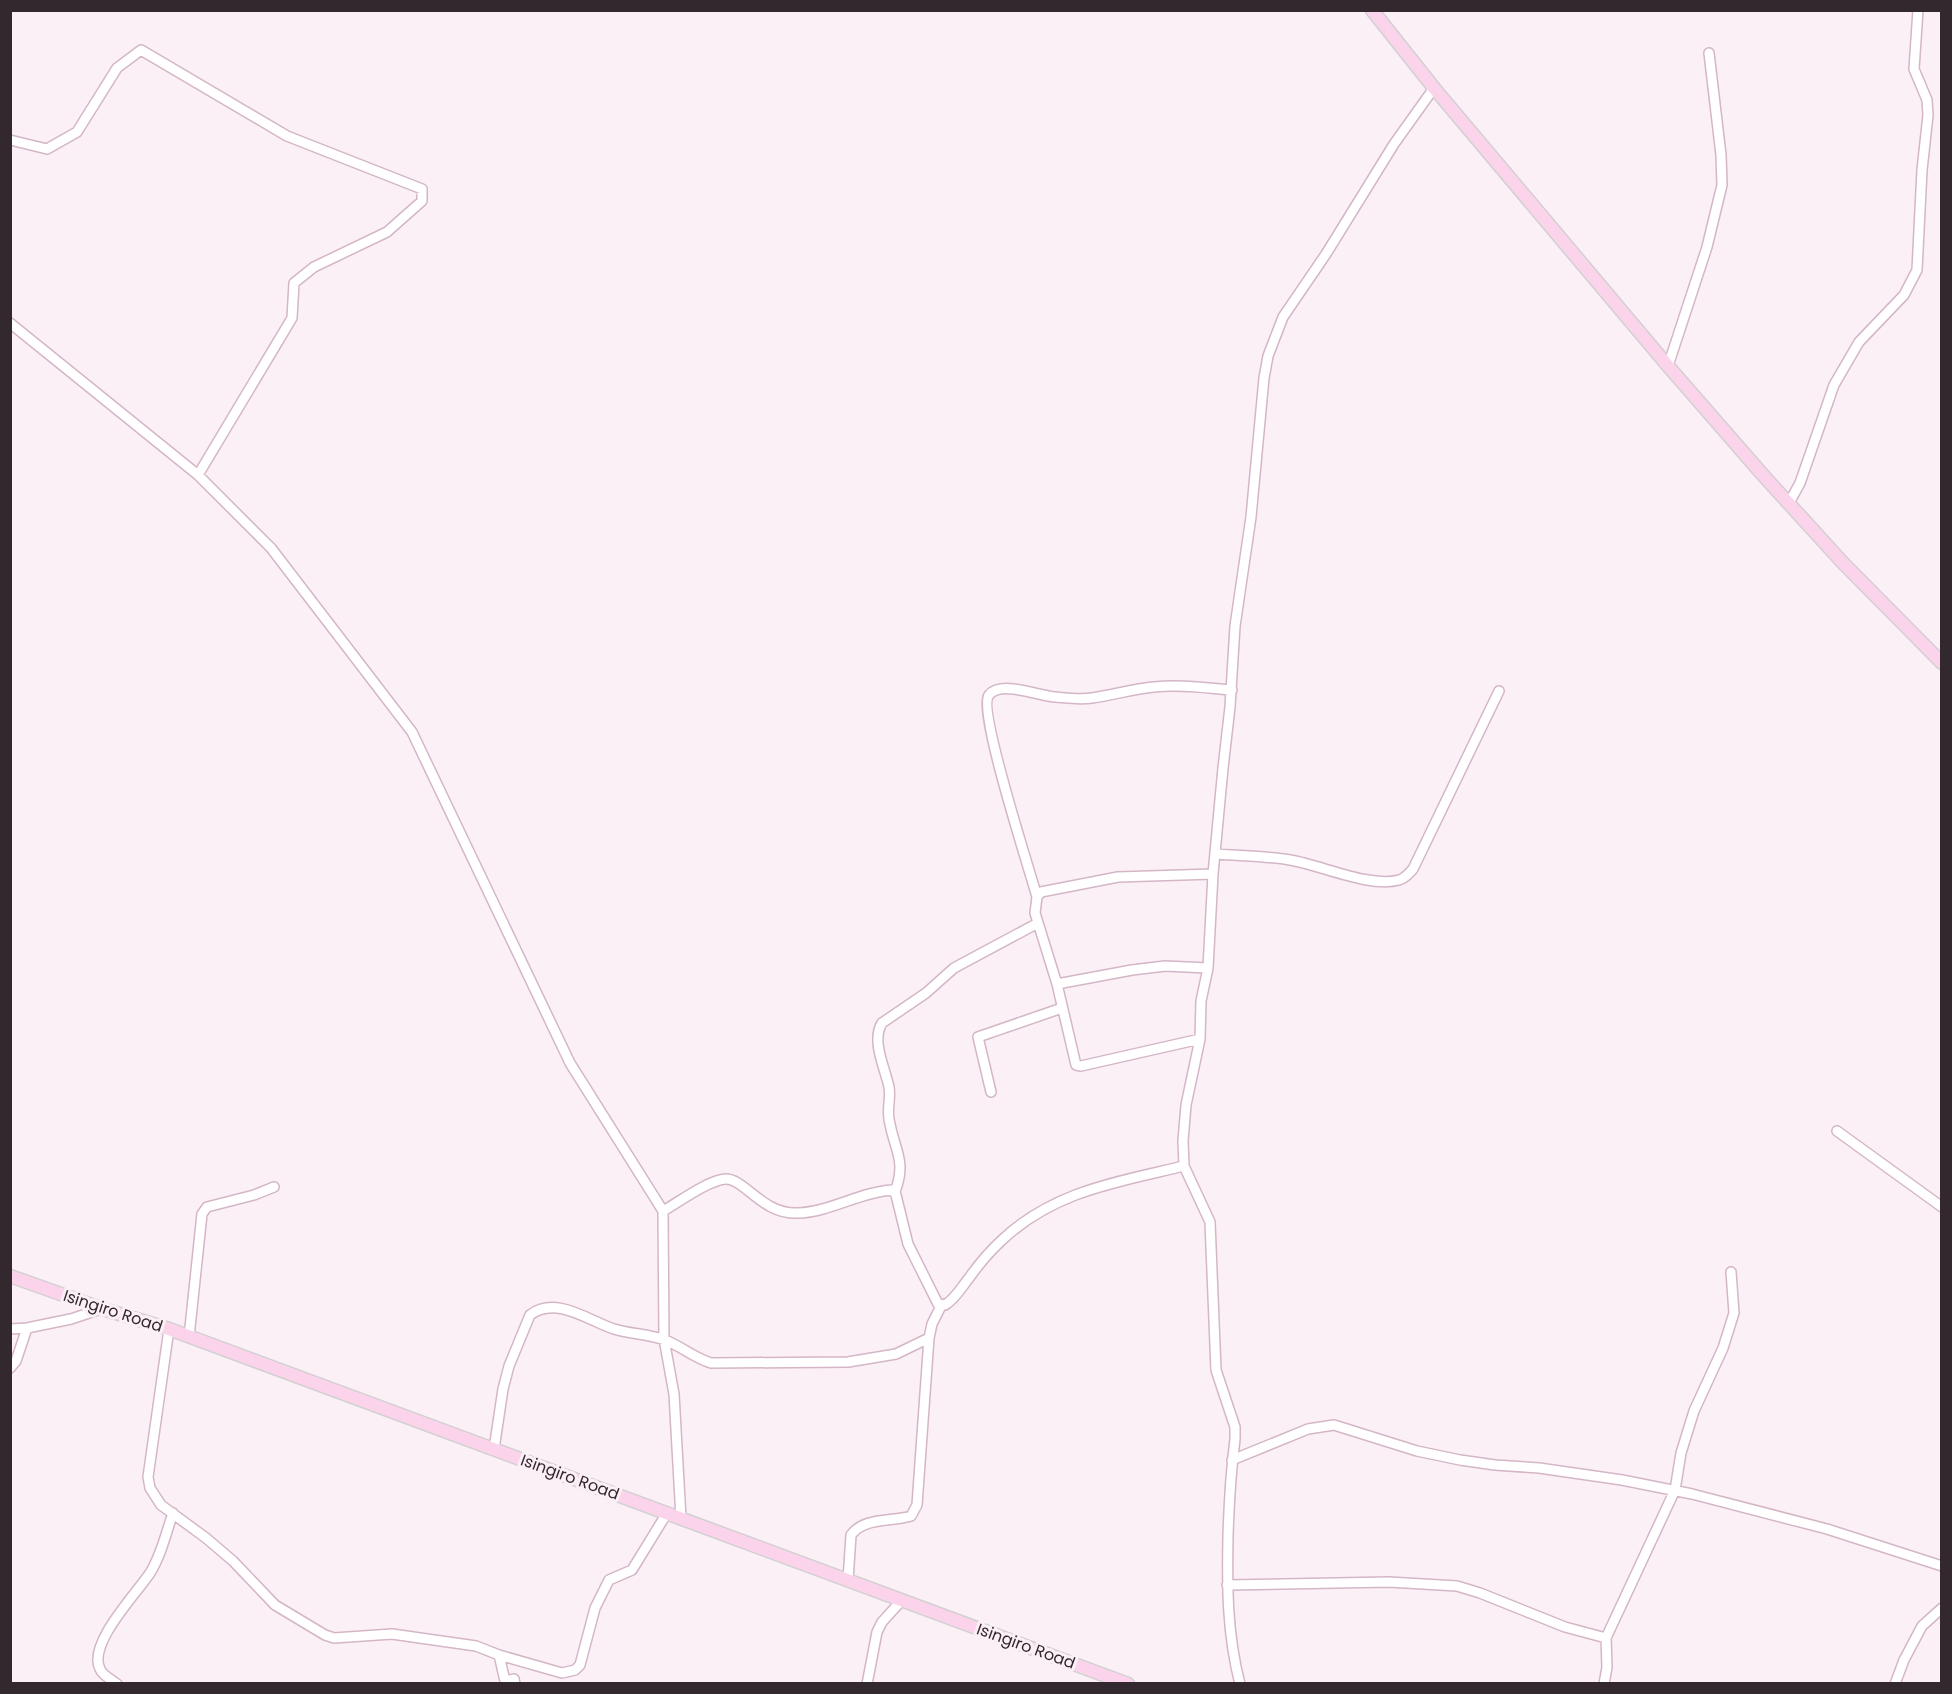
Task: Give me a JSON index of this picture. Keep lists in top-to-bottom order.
{
  "streets": {
    "main road": ["Isingiro Road"]
  }
}
